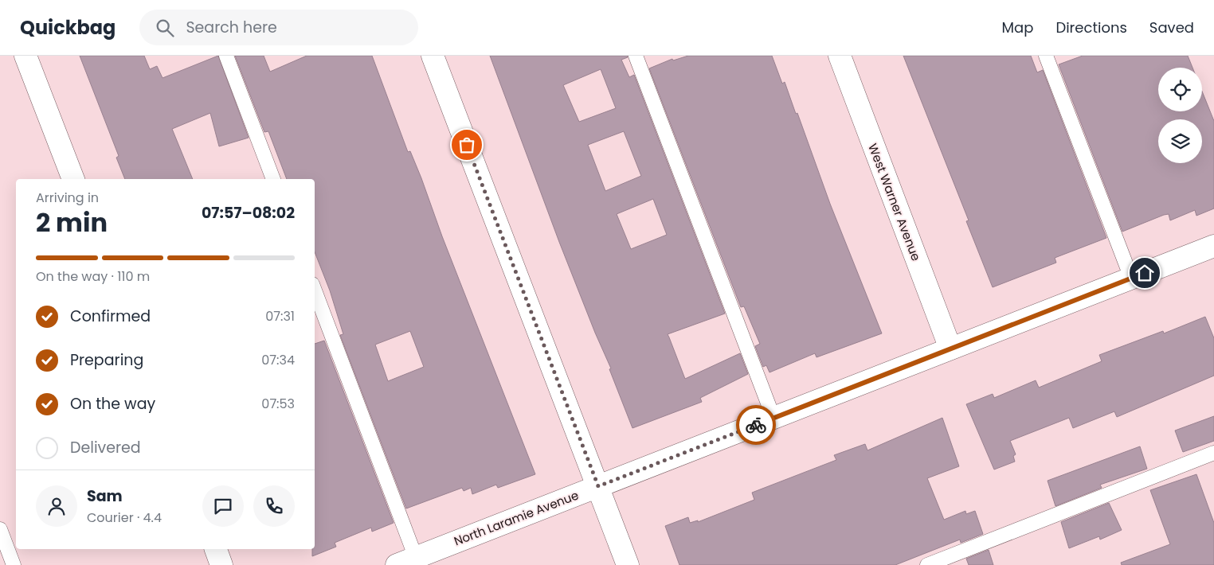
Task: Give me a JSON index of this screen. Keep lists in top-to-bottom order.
{
  "streets": {
    "street": ["West Warner Avenue", "North Laramie Avenue"]
  },
  "crossings": [
    ["West Warner Avenue", "North Laramie Avenue"]
  ],
  "page": {
    "header": "Quickbag",
    "search": "Search here",
    "nav": ["Map", "Directions", "Saved"],
    "heading": ["2 min", "Arriving in", "07:57–08:02"],
    "panel": ["Sam", "Courier · 4.4"],
    "bar": "On the way · 110 m",
    "list": [
      ["Confirmed", "07:31"],
      ["Preparing", "07:34"],
      ["On the way", "07:53"],
      "Delivered"
    ]
  }
}
